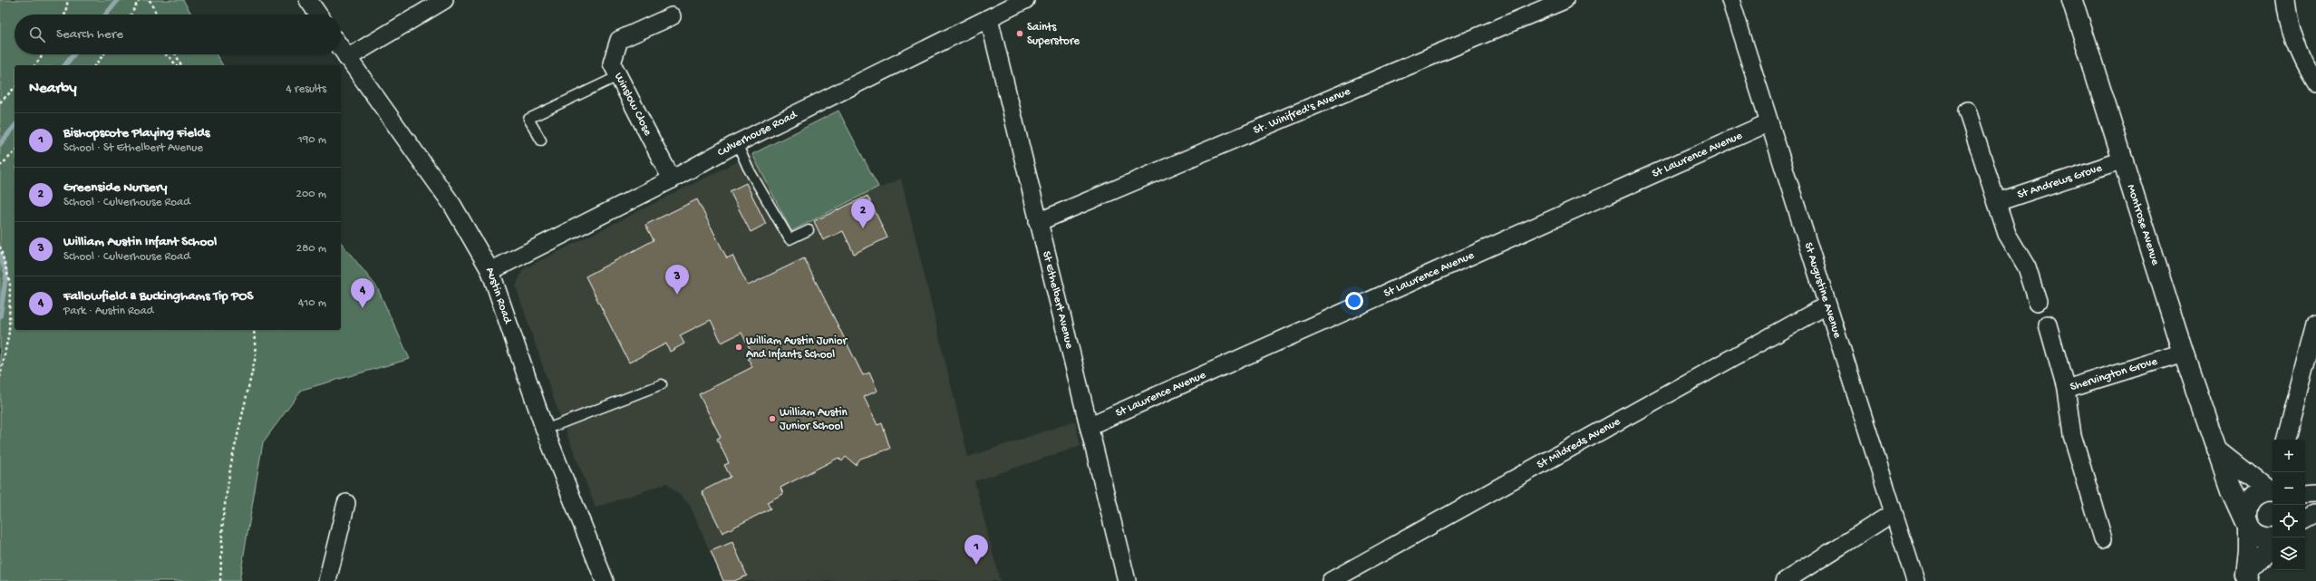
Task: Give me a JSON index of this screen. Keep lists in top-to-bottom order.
{
  "streets": {
    "main road": ["Montrose Avenue"],
    "street": [
      "Winslow Close",
      "St. Winifred's Avenue",
      "Culverhouse Road",
      "St Lawrence Avenue",
      "St Andrews Grove",
      "St Augustine Avenue",
      "Austin Road",
      "St Ethelbert Avenue",
      "Shervington Grove",
      "St Mildreds Avenue"
    ]
  },
  "crossings": [
    ["Winslow Close", "Culverhouse Road"],
    ["St. Winifred's Avenue", "St Ethelbert Avenue"],
    ["Culverhouse Road", "Austin Road"],
    ["Culverhouse Road", "St Ethelbert Avenue"],
    ["St Lawrence Avenue", "St Augustine Avenue"],
    ["St Lawrence Avenue", "St Ethelbert Avenue"],
    ["St Andrews Grove", "Montrose Avenue"],
    ["Montrose Avenue", "Shervington Grove"],
    ["St Augustine Avenue", "St Mildreds Avenue"]
  ],
  "places": ["Saints Superstore", "William Austin Junior And Infants School", "William Austin Junior School"],
  "page": {
    "search": "Search here",
    "heading": ["Nearby", "4 results"],
    "list": [
      {
        "mark": "1",
        "name": "Bishopscote Playing Fields",
        "note": "School · St Ethelbert Avenue",
        "value": "190 m"
      },
      {
        "mark": "2",
        "name": "Greenside Nursery",
        "note": "School · Culverhouse Road",
        "value": "200 m"
      },
      {
        "mark": "3",
        "name": "William Austin Infant School",
        "note": "School · Culverhouse Road",
        "value": "280 m"
      },
      {
        "mark": "4",
        "name": "Fallowfield & Buckinghams Tip POS",
        "note": "Park · Austin Road",
        "value": "410 m"
      }
    ],
    "pins": [
      "2",
      "3",
      "4",
      "1"
    ],
    "map_buttons": ["+", "−"]
  }
}
